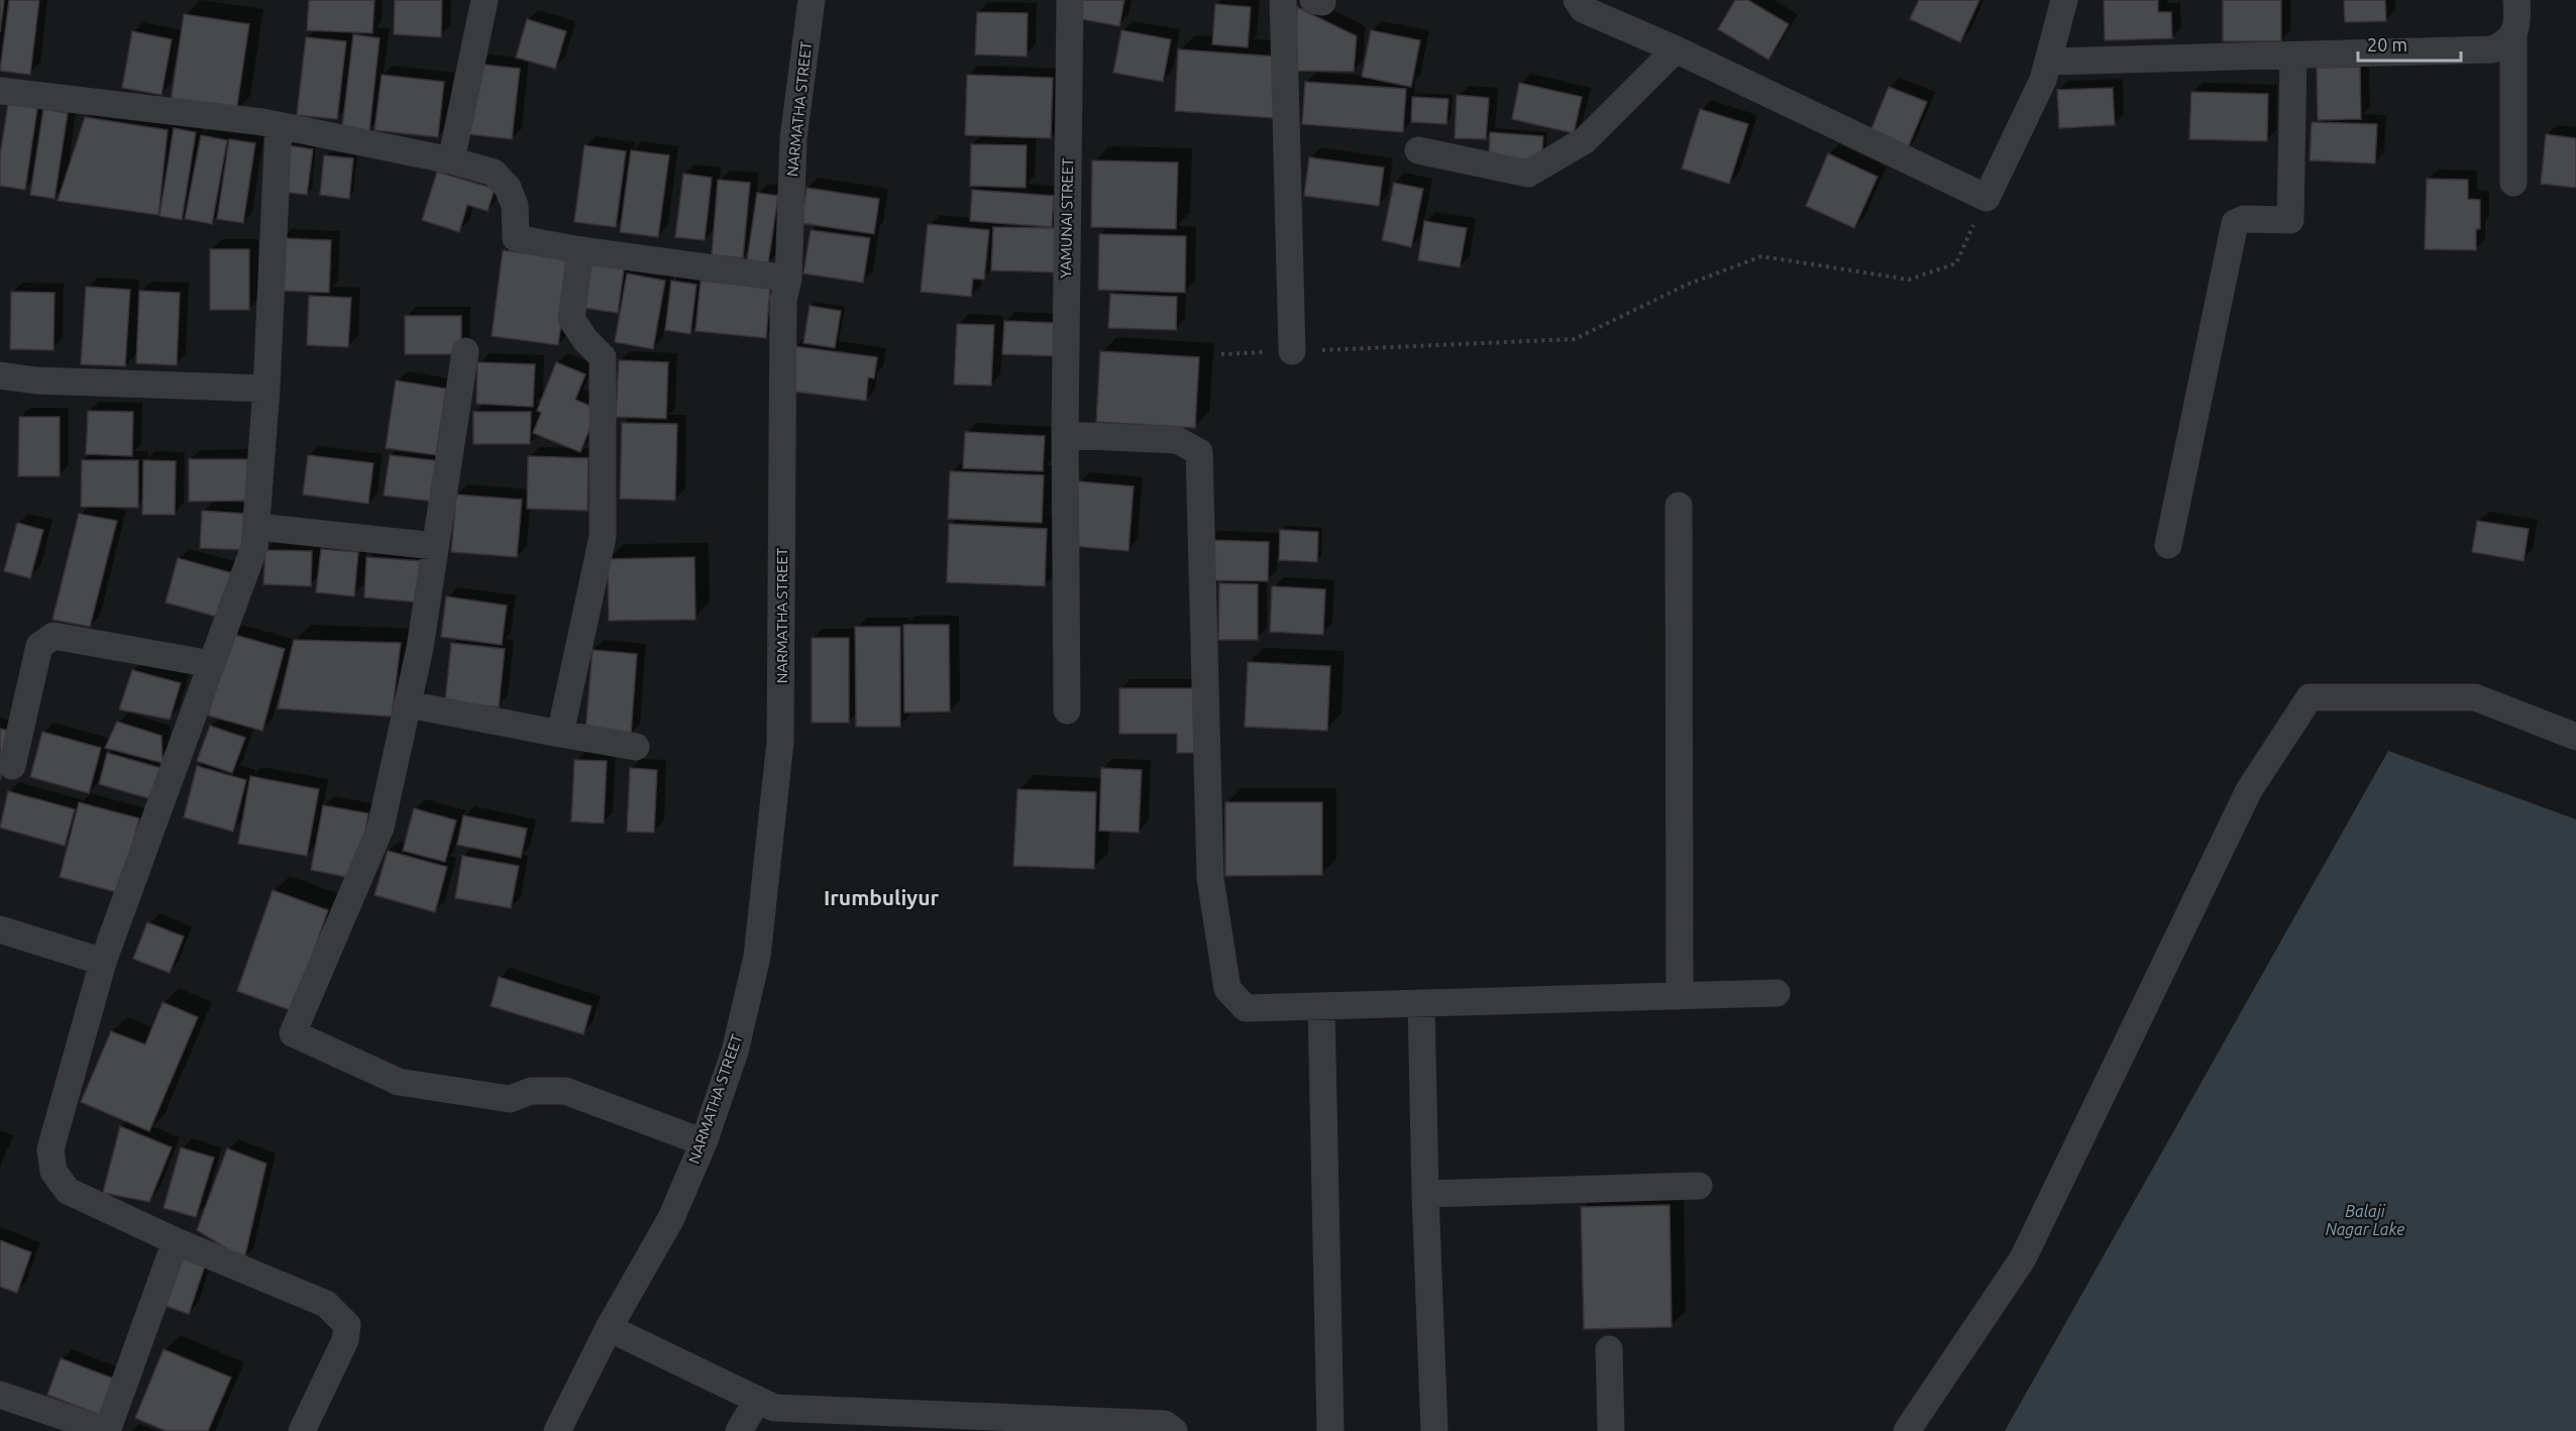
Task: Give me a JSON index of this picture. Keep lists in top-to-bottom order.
{
  "streets": {
    "street": ["NARMATHA STREET", "YAMUNAI STREET"]
  },
  "districts": ["Irumbuliyur"],
  "water": ["Balaji Nagar Lake"],
  "scale_bar": "20 m"
}
